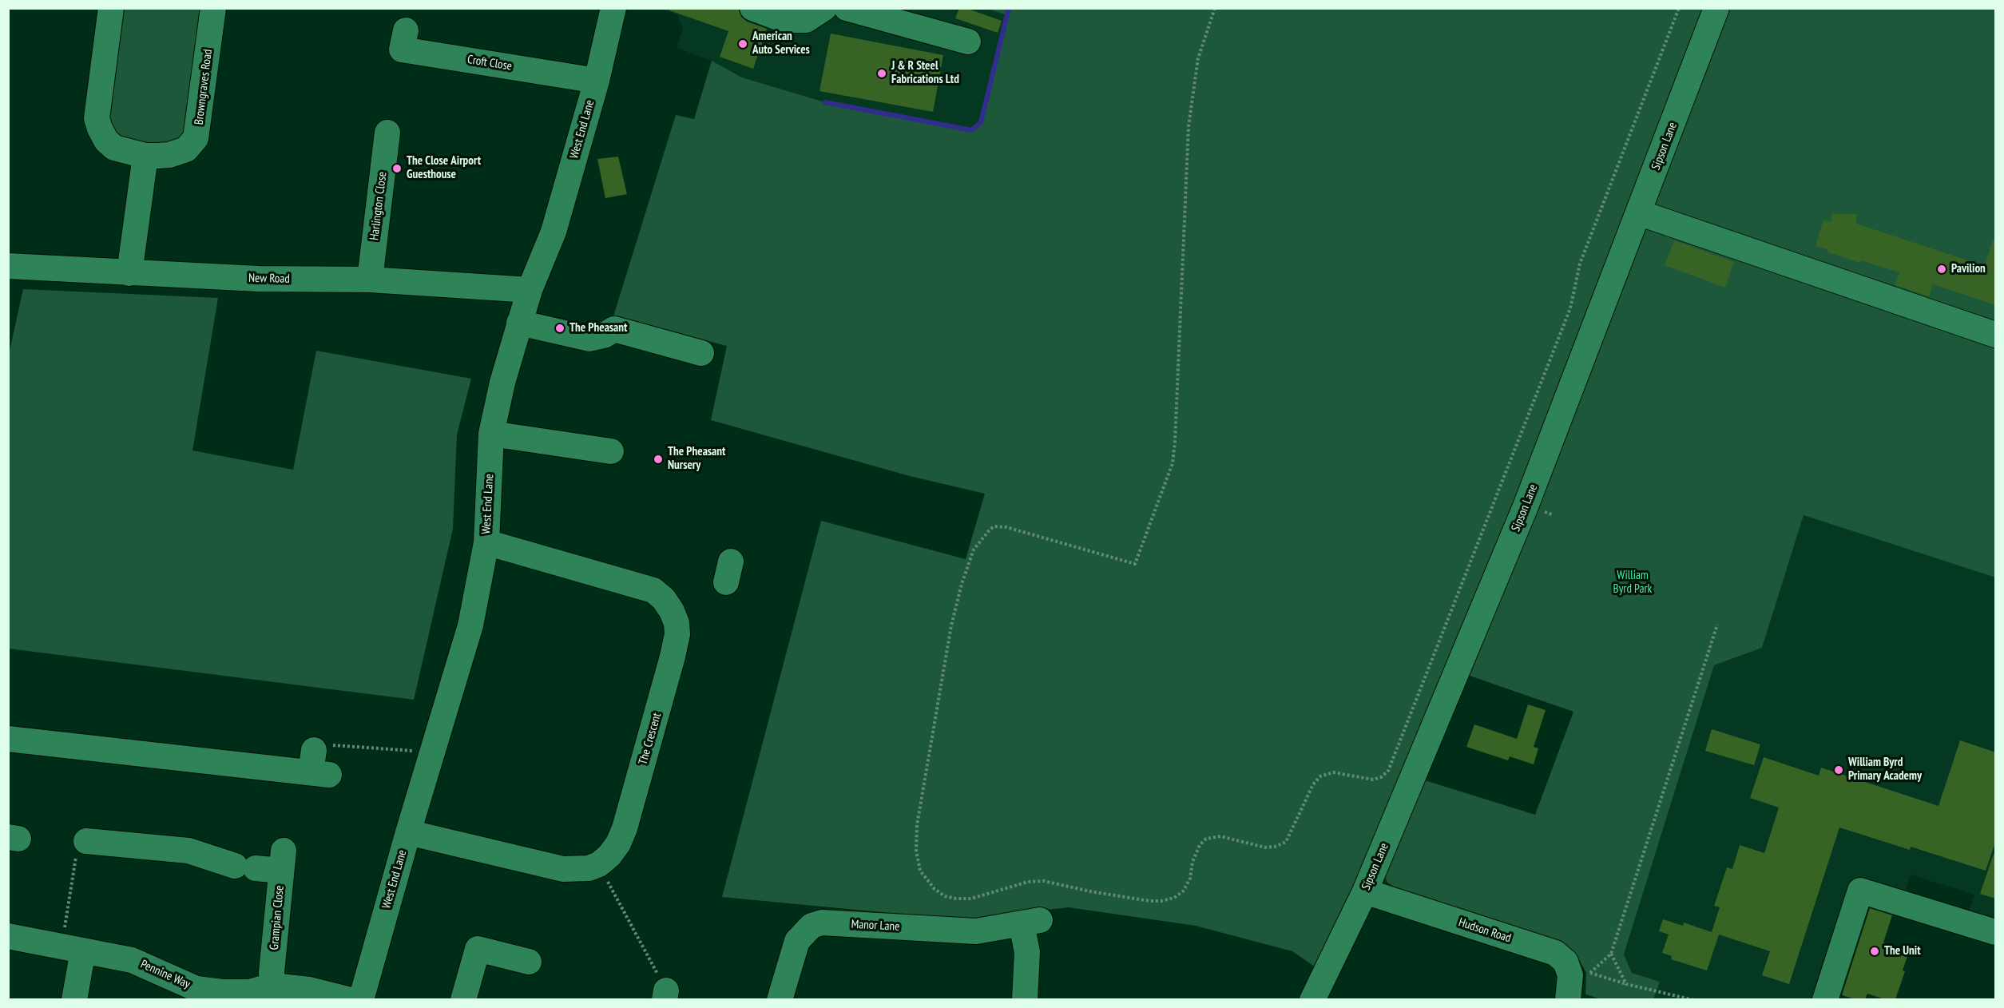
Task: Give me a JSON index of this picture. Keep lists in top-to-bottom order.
{
  "streets": {
    "street": [
      "Croft Close",
      "Browngraves Road",
      "West End Lane",
      "Sipson Lane",
      "Harlington Close",
      "New Road",
      "The Crescent",
      "Grampian Close",
      "Manor Lane",
      "Hudson Road",
      "Pennine Way"
    ]
  },
  "crossings": [
    ["Croft Close", "West End Lane"],
    ["West End Lane", "New Road"],
    ["West End Lane", "The Crescent"],
    ["Sipson Lane", "Hudson Road"],
    ["Harlington Close", "New Road"],
    ["Grampian Close", "Pennine Way"]
  ],
  "parks": ["William Byrd Park"],
  "places": [
    "American Auto Services",
    "J & R Steel Fabrications Ltd",
    "The Close Airport Guesthouse",
    "Pavilion",
    "The Pheasant",
    "The Pheasant Nursery",
    "William Byrd Primary Academy",
    "The Unit"
  ]
}
